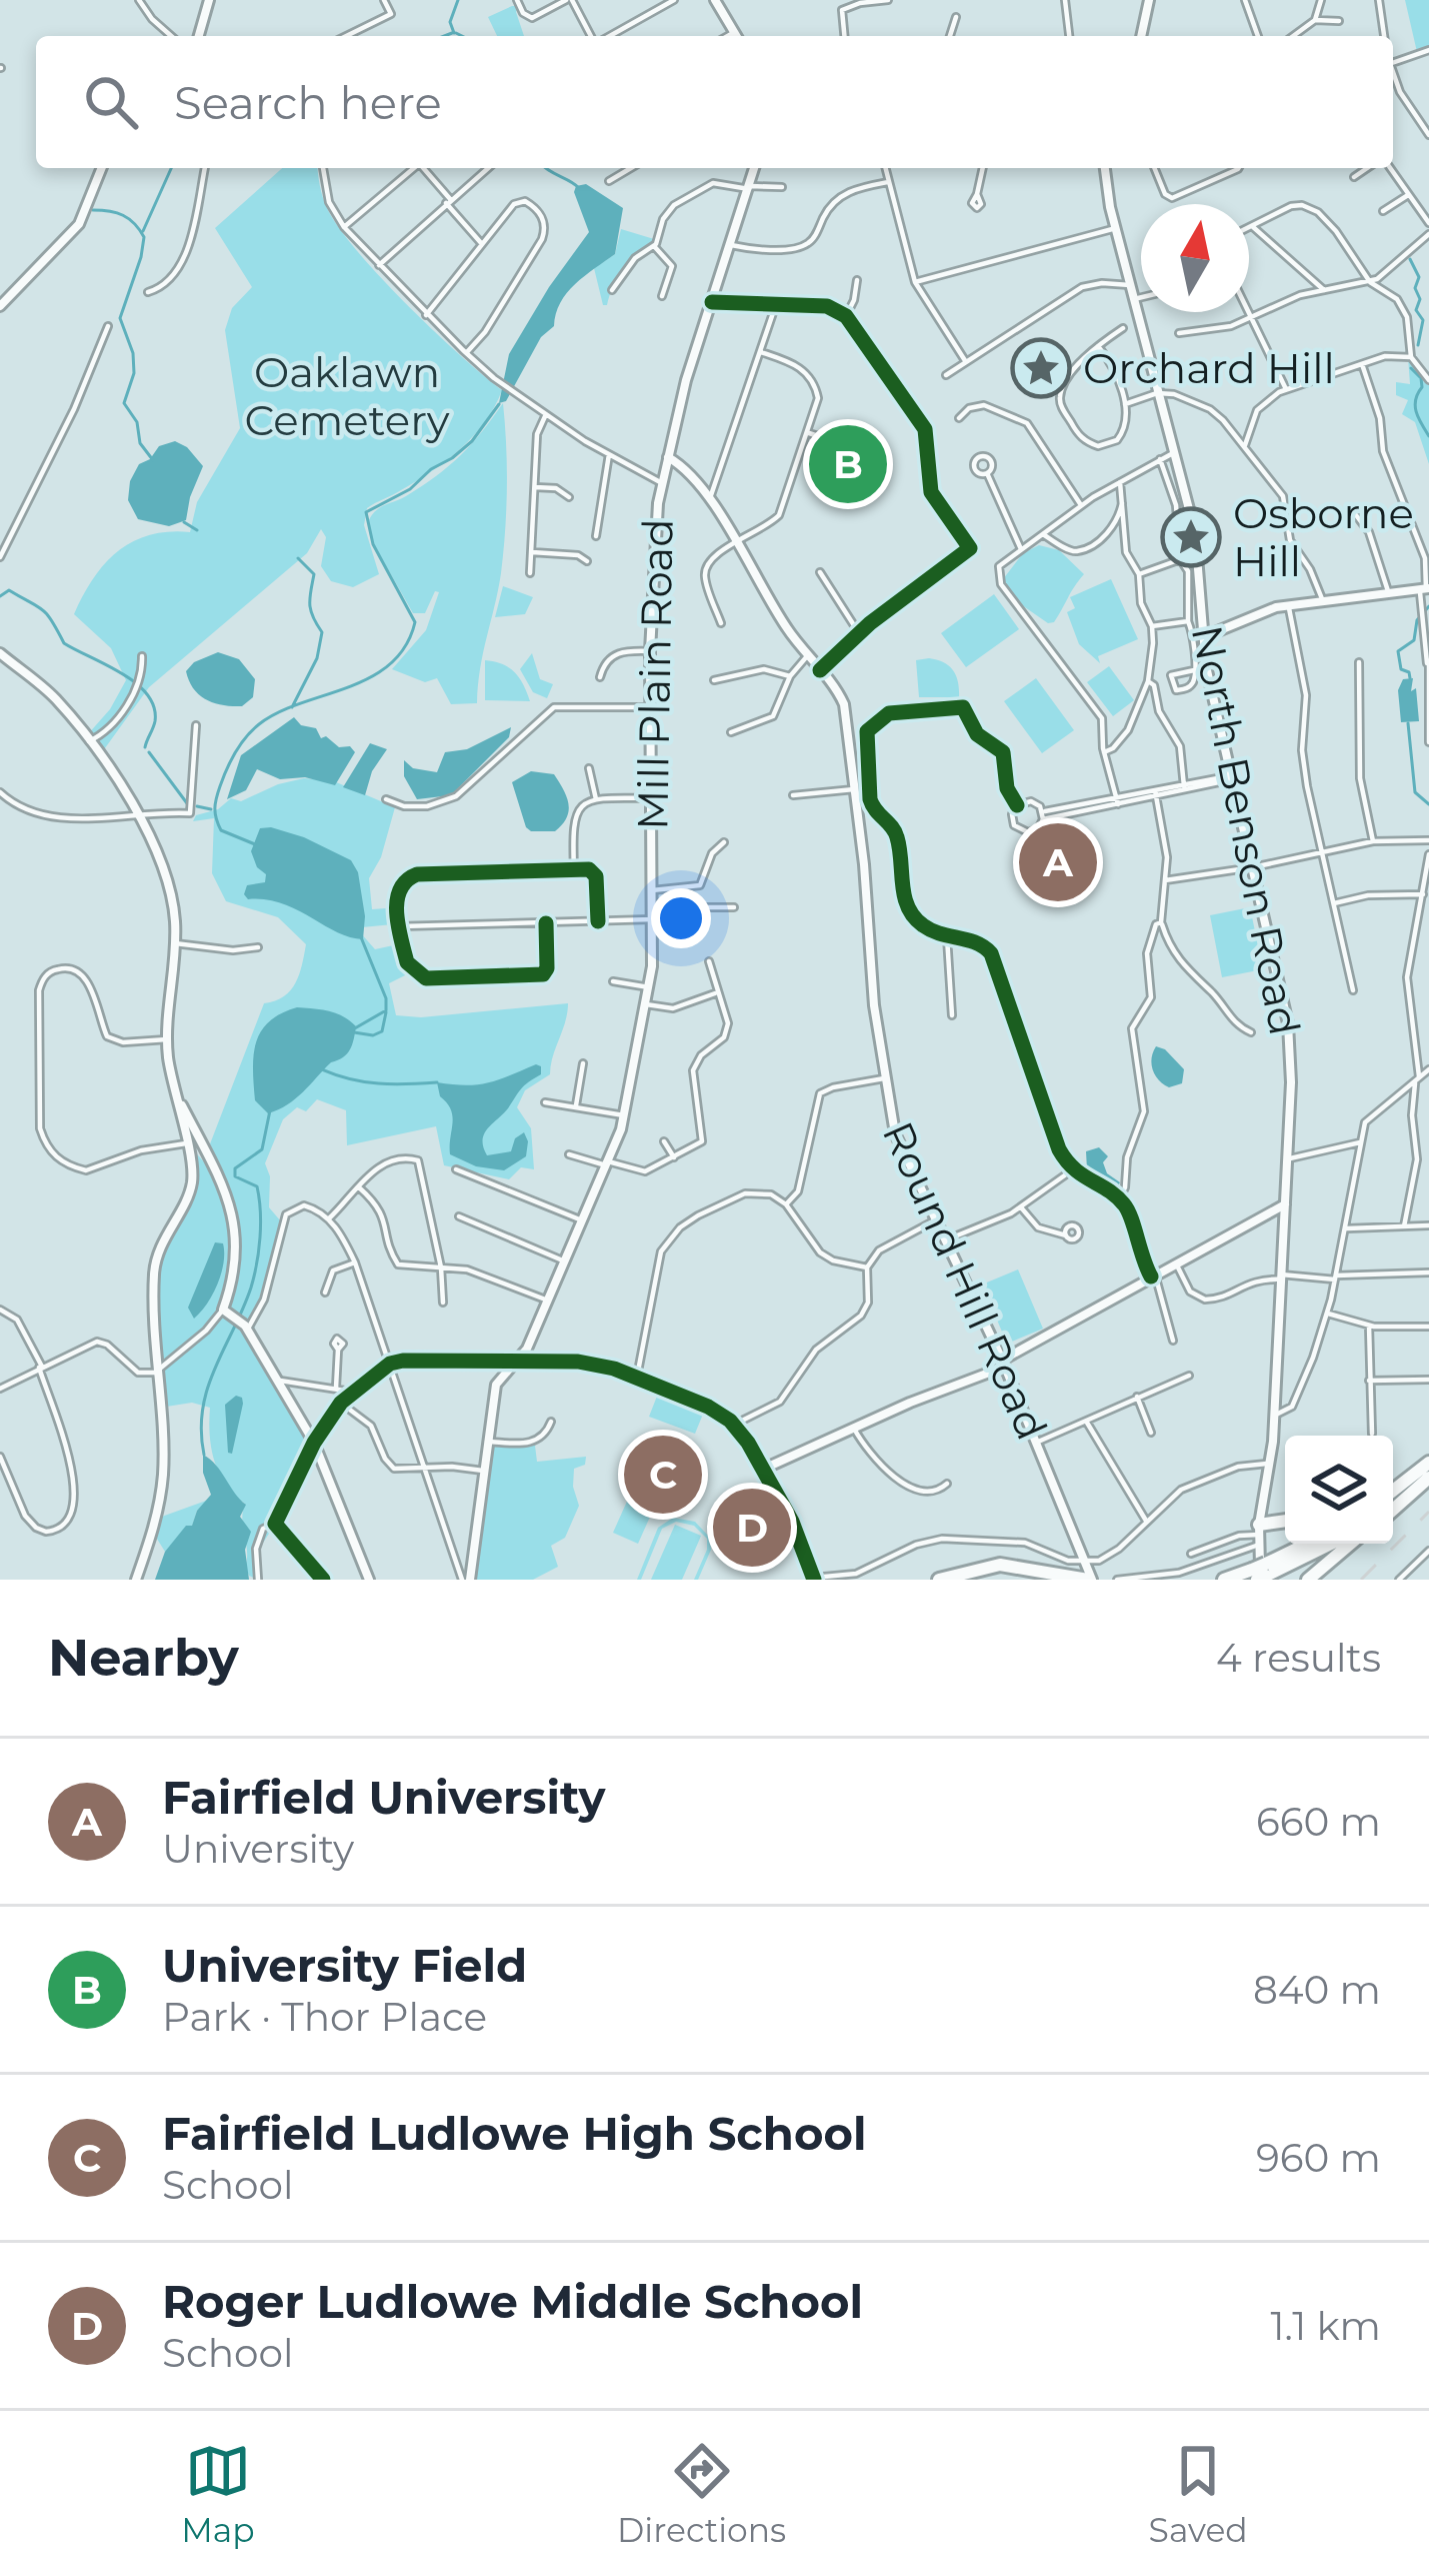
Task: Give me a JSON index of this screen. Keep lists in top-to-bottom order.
{
  "streets": {
    "main road": ["Mill Plain Road", "North Benson Road", "Round Hill Road"]
  },
  "crossings": [
    ["Mill Plain Road", "Round Hill Road"]
  ],
  "parks": ["Oaklawn Cemetery"],
  "places": {
    "place": ["Orchard Hill", "Osborne Hill"]
  },
  "north": "top",
  "page": {
    "search": "Search here",
    "pins": [
      "B",
      "A",
      "C",
      "D"
    ],
    "heading": ["Nearby", "4 results"],
    "list": [
      {
        "mark": "A",
        "name": "Fairfield University",
        "note": "University",
        "value": "660 m"
      },
      {
        "mark": "B",
        "name": "University Field",
        "note": "Park · Thor Place",
        "value": "840 m"
      },
      {
        "mark": "C",
        "name": "Fairfield Ludlowe High School",
        "note": "School",
        "value": "960 m"
      },
      {
        "mark": "D",
        "name": "Roger Ludlowe Middle School",
        "note": "School",
        "value": "1.1 km"
      }
    ],
    "nav": ["Map", "Directions", "Saved"]
  }
}
